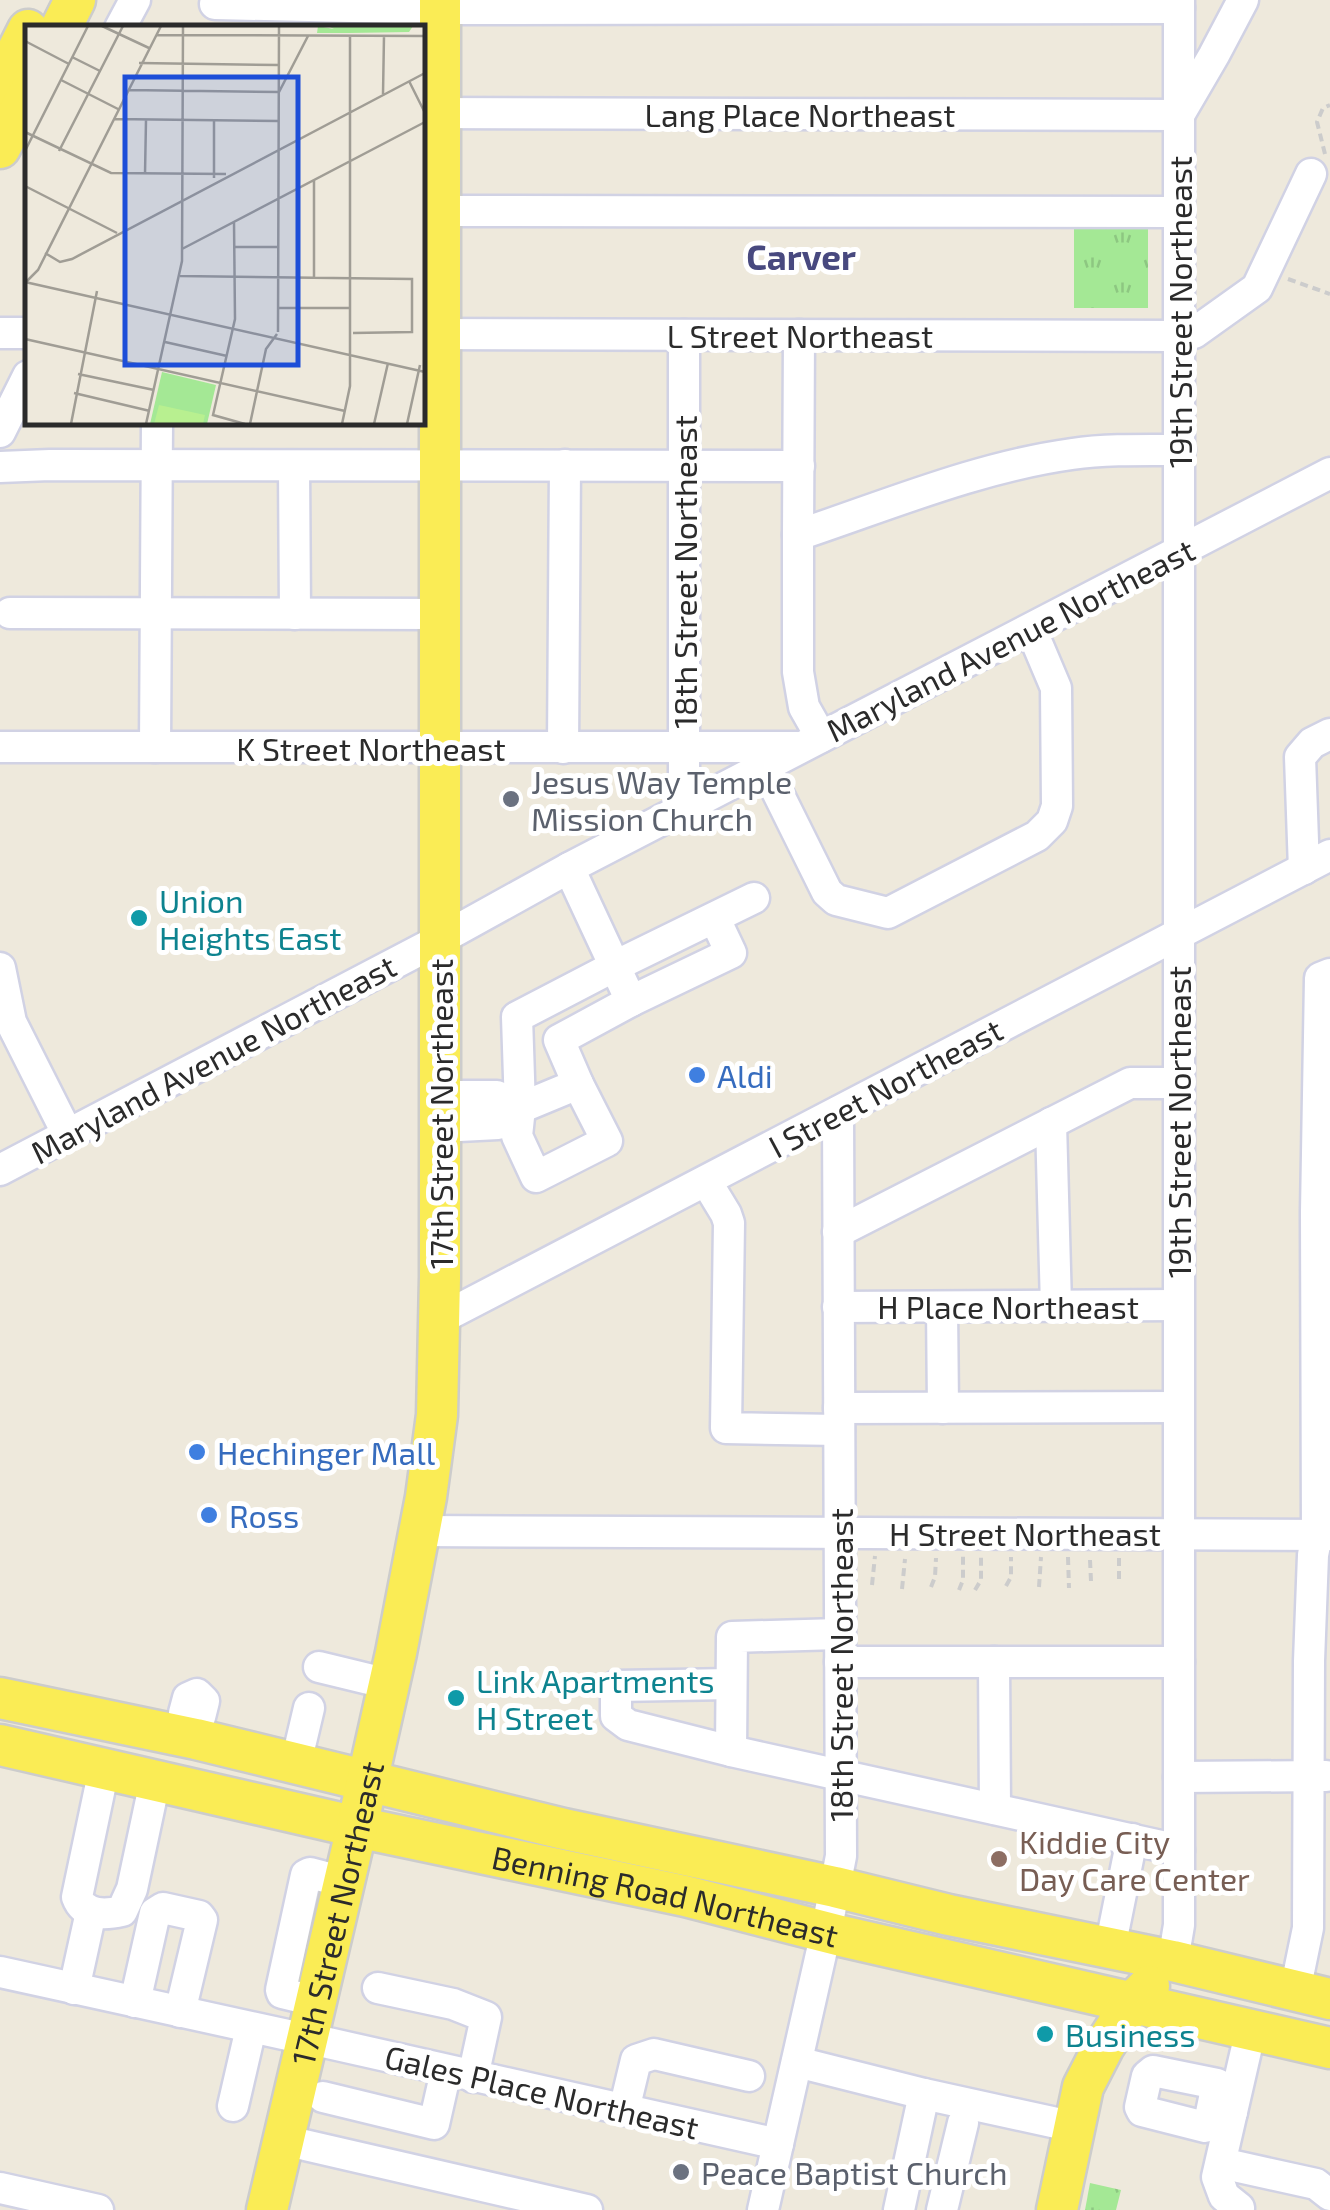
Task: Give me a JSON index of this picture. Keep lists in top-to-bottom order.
{
  "streets": {
    "main road": ["17th Street Northeast", "Benning Road Northeast"],
    "street": [
      "Lang Place Northeast",
      "19th Street Northeast",
      "L Street Northeast",
      "18th Street Northeast",
      "Maryland Avenue Northeast",
      "K Street Northeast",
      "I Street Northeast",
      "H Place Northeast",
      "H Street Northeast",
      "Gales Place Northeast"
    ]
  },
  "crossings": [
    ["Lang Place Northeast", "19th Street Northeast"],
    ["Lang Place Northeast", "17th Street Northeast"],
    ["19th Street Northeast", "L Street Northeast"],
    ["19th Street Northeast", "Maryland Avenue Northeast"],
    ["19th Street Northeast", "I Street Northeast"],
    ["19th Street Northeast", "H Place Northeast"],
    ["19th Street Northeast", "H Street Northeast"],
    ["19th Street Northeast", "Benning Road Northeast"],
    ["L Street Northeast", "18th Street Northeast"],
    ["L Street Northeast", "17th Street Northeast"],
    ["18th Street Northeast", "Maryland Avenue Northeast"],
    ["18th Street Northeast", "K Street Northeast"],
    ["18th Street Northeast", "I Street Northeast"],
    ["18th Street Northeast", "H Place Northeast"],
    ["18th Street Northeast", "H Street Northeast"],
    ["18th Street Northeast", "Benning Road Northeast"],
    ["18th Street Northeast", "Gales Place Northeast"],
    ["Maryland Avenue Northeast", "K Street Northeast"],
    ["Maryland Avenue Northeast", "17th Street Northeast"],
    ["K Street Northeast", "17th Street Northeast"],
    ["I Street Northeast", "17th Street Northeast"],
    ["17th Street Northeast", "H Street Northeast"],
    ["17th Street Northeast", "Benning Road Northeast"],
    ["17th Street Northeast", "Gales Place Northeast"]
  ],
  "districts": ["Carver"],
  "places": [
    "Jesus Way Temple Mission Church",
    "Union Heights East",
    "Aldi",
    "Hechinger Mall",
    "Ross",
    "Link Apartments H Street",
    "Kiddie City Day Care Center",
    "Business",
    "Peace Baptist Church"
  ]
}
